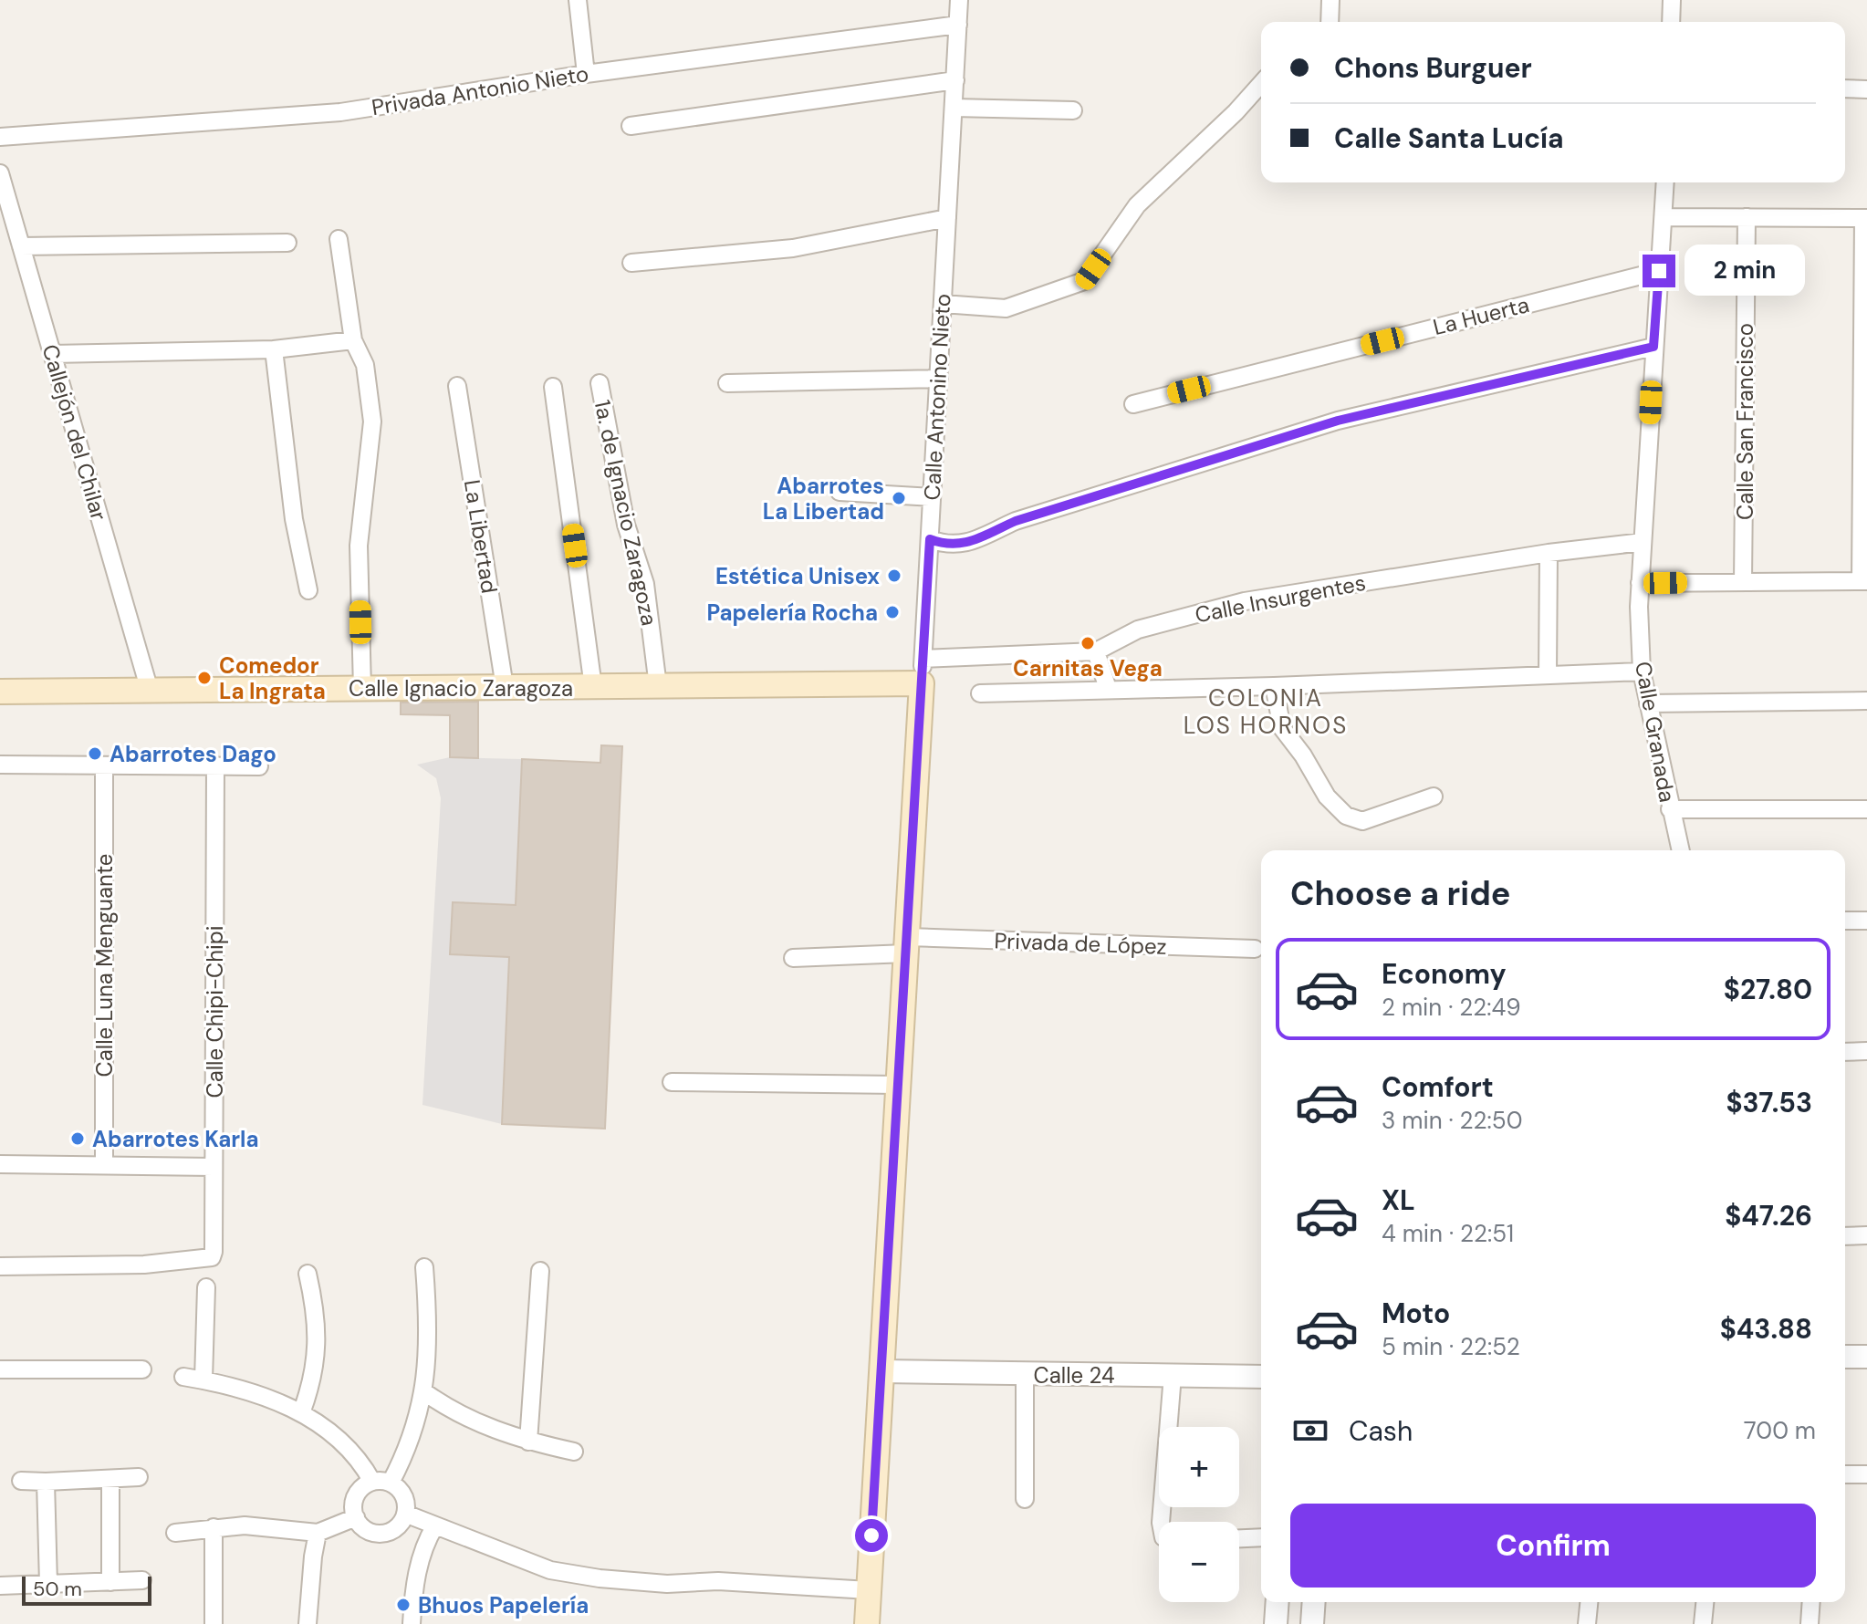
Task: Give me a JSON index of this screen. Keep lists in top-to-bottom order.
{
  "streets": {
    "main road": ["Calle Antonino Nieto", "Calle Ignacio Zaragoza"],
    "street": [
      "Privada Antonio Nieto",
      "La Huerta",
      "Calle San Francisco",
      "Callejón del Chilar",
      "1a. de Ignacio Zaragoza",
      "La Libertad",
      "Calle Insurgentes",
      "Calle Granada",
      "Privada de López",
      "Calle Luna Menguante",
      "Calle Chipi-Chipi",
      "Calle 24"
    ]
  },
  "crossings": [
    ["Privada Antonio Nieto", "Calle Antonino Nieto"],
    ["La Huerta", "Calle Granada"],
    ["Calle Antonino Nieto", "Calle Insurgentes"],
    ["Calle Antonino Nieto", "Calle Ignacio Zaragoza"],
    ["Calle Antonino Nieto", "Privada de López"],
    ["Calle Antonino Nieto", "Calle 24"],
    ["Callejón del Chilar", "Calle Ignacio Zaragoza"],
    ["1a. de Ignacio Zaragoza", "Calle Ignacio Zaragoza"],
    ["La Libertad", "Calle Ignacio Zaragoza"],
    ["Calle Insurgentes", "Calle Granada"]
  ],
  "districts": ["COLONIA LOS HORNOS"],
  "places": [
    "Abarrotes La Libertad",
    "Estética Unisex",
    "Papelería Rocha",
    "Carnitas Vega",
    "Comedor La Ingrata",
    "Abarrotes Dago",
    "Abarrotes Karla",
    "Bhuos Papelería"
  ],
  "scale_bar": "50 m",
  "page": {
    "banner": ["Chons Burguer", "Calle Santa Lucía"],
    "bubble": "2 min",
    "heading": "Choose a ride",
    "list": [
      {
        "name": "Economy",
        "note": "2 min · 22:49",
        "value": "$27.80"
      },
      {
        "name": "Comfort",
        "note": "3 min · 22:50",
        "value": "$37.53"
      },
      {
        "name": "XL",
        "note": "4 min · 22:51",
        "value": "$47.26"
      },
      {
        "name": "Moto",
        "note": "5 min · 22:52",
        "value": "$43.88"
      }
    ],
    "pay": ["Cash", "700 m"],
    "map_buttons": ["+", "−"],
    "buttons": "Confirm",
    "scale": "50 m"
  }
}
